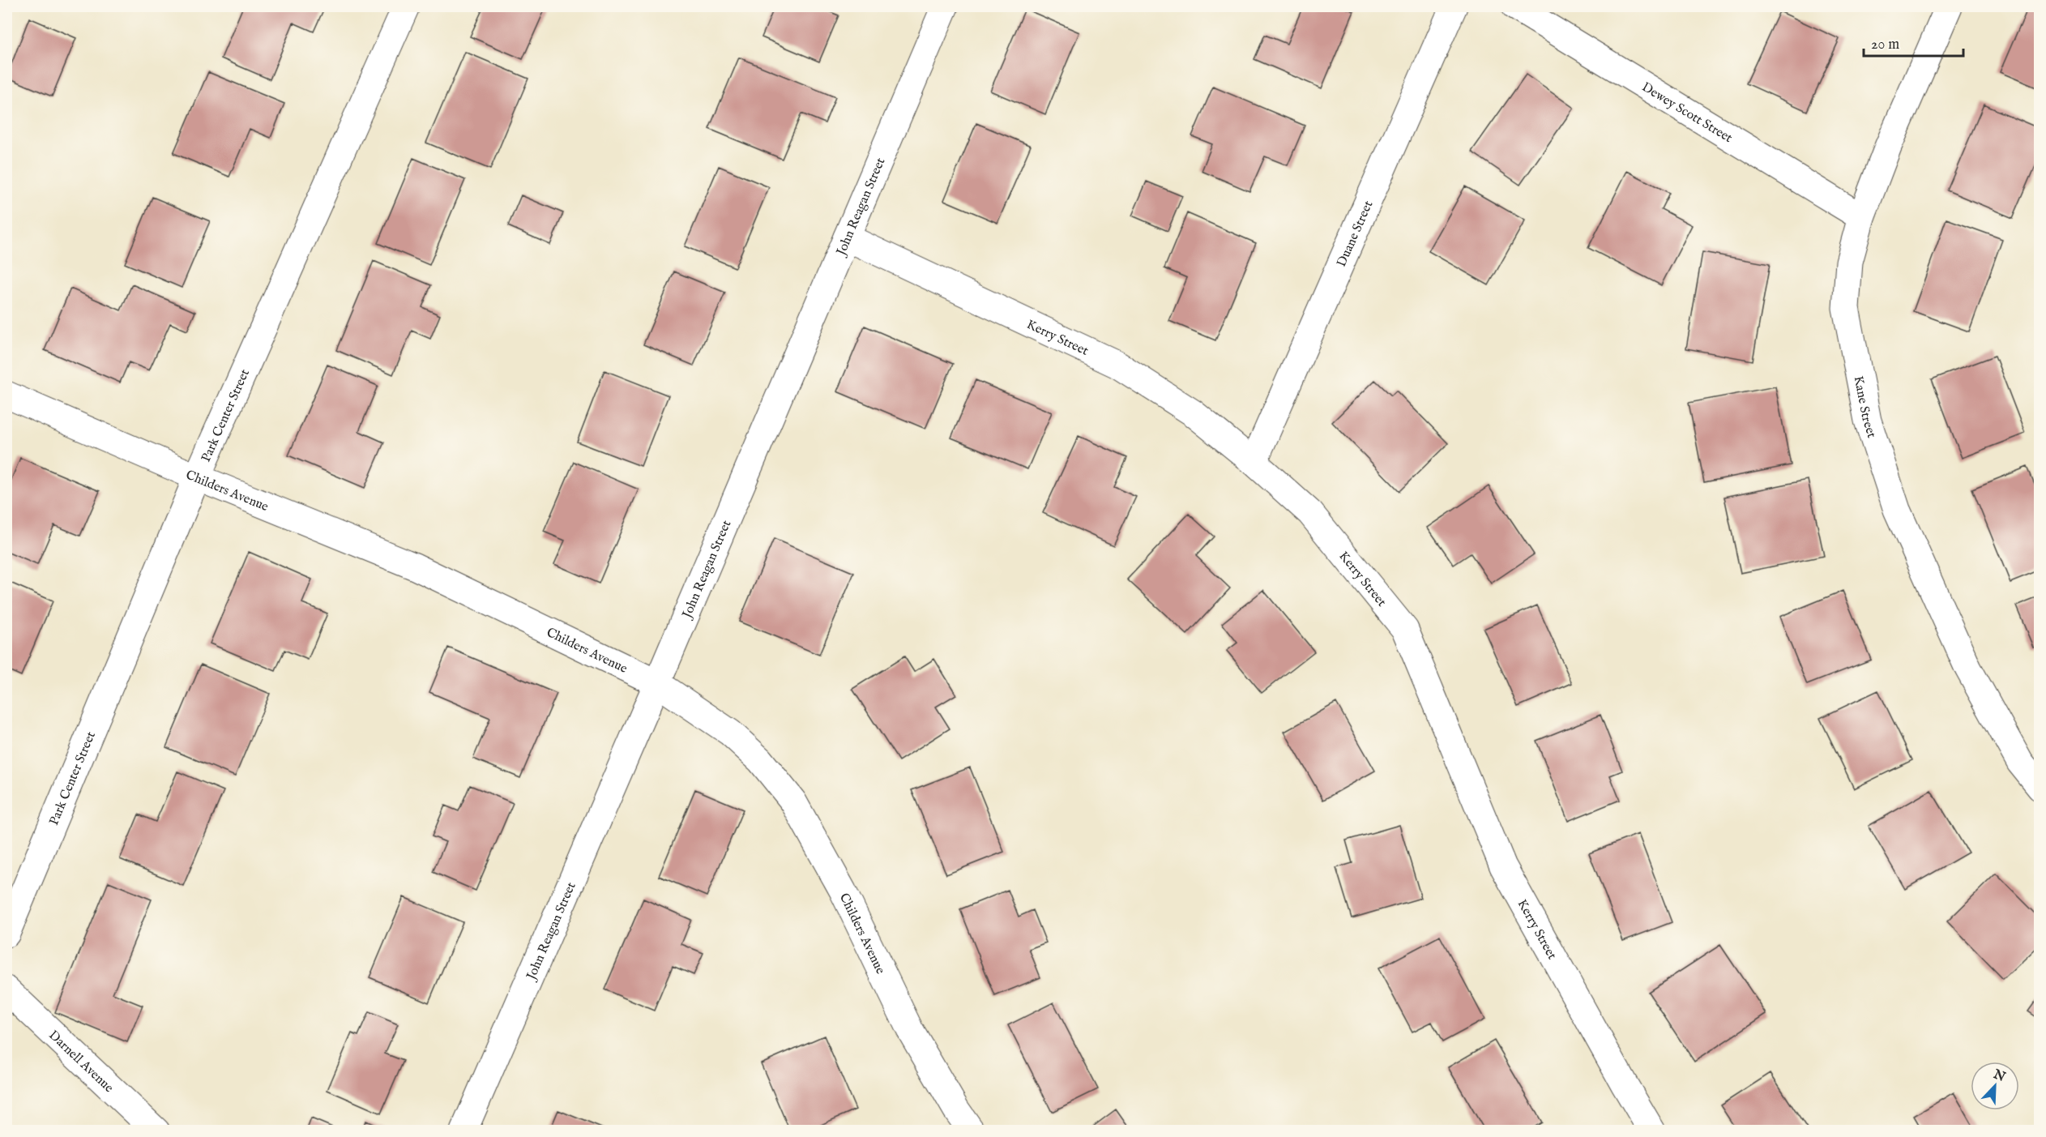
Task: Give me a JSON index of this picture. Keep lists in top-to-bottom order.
{
  "streets": {
    "street": [
      "Dewey Scott Street",
      "John Reagan Street",
      "Duane Street",
      "Kerry Street",
      "Kane Street",
      "Park Center Street",
      "Childers Avenue",
      "Darnell Avenue"
    ]
  },
  "crossings": [
    ["Dewey Scott Street", "Kane Street"],
    ["John Reagan Street", "Kerry Street"],
    ["John Reagan Street", "Childers Avenue"],
    ["Duane Street", "Kerry Street"],
    ["Park Center Street", "Childers Avenue"]
  ],
  "scale_bar": "20 m",
  "north": "top right"
}
